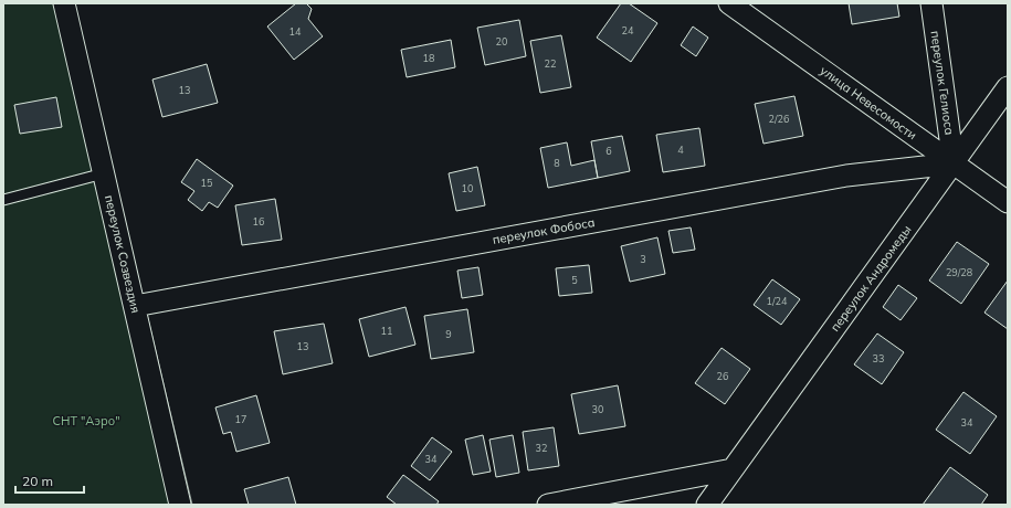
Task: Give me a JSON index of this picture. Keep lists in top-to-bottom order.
{
  "streets": {
    "street": [
      "переулок Гелиоса",
      "улица Невесомости",
      "переулок Фобоса",
      "переулок Созвездия",
      "переулок Андромеды"
    ]
  },
  "crossings": [
    ["переулок Гелиоса", "улица Невесомости"],
    ["переулок Гелиоса", "переулок Фобоса"],
    ["переулок Гелиоса", "переулок Андромеды"],
    ["улица Невесомости", "переулок Фобоса"],
    ["улица Невесомости", "переулок Андромеды"],
    ["переулок Фобоса", "переулок Созвездия"],
    ["переулок Фобоса", "переулок Андромеды"]
  ],
  "parks": ["СНТ \"Аэро\""],
  "house_numbers": [
    "24",
    "14",
    "20",
    "18",
    "22",
    "13",
    "2/26",
    "4",
    "6",
    "8",
    "15",
    "10",
    "16",
    "3",
    "29/28",
    "5",
    "1/24",
    "11",
    "9",
    "13",
    "33",
    "26",
    "30",
    "17",
    "34",
    "32",
    "34"
  ],
  "scale_bar": "20 m"
}
